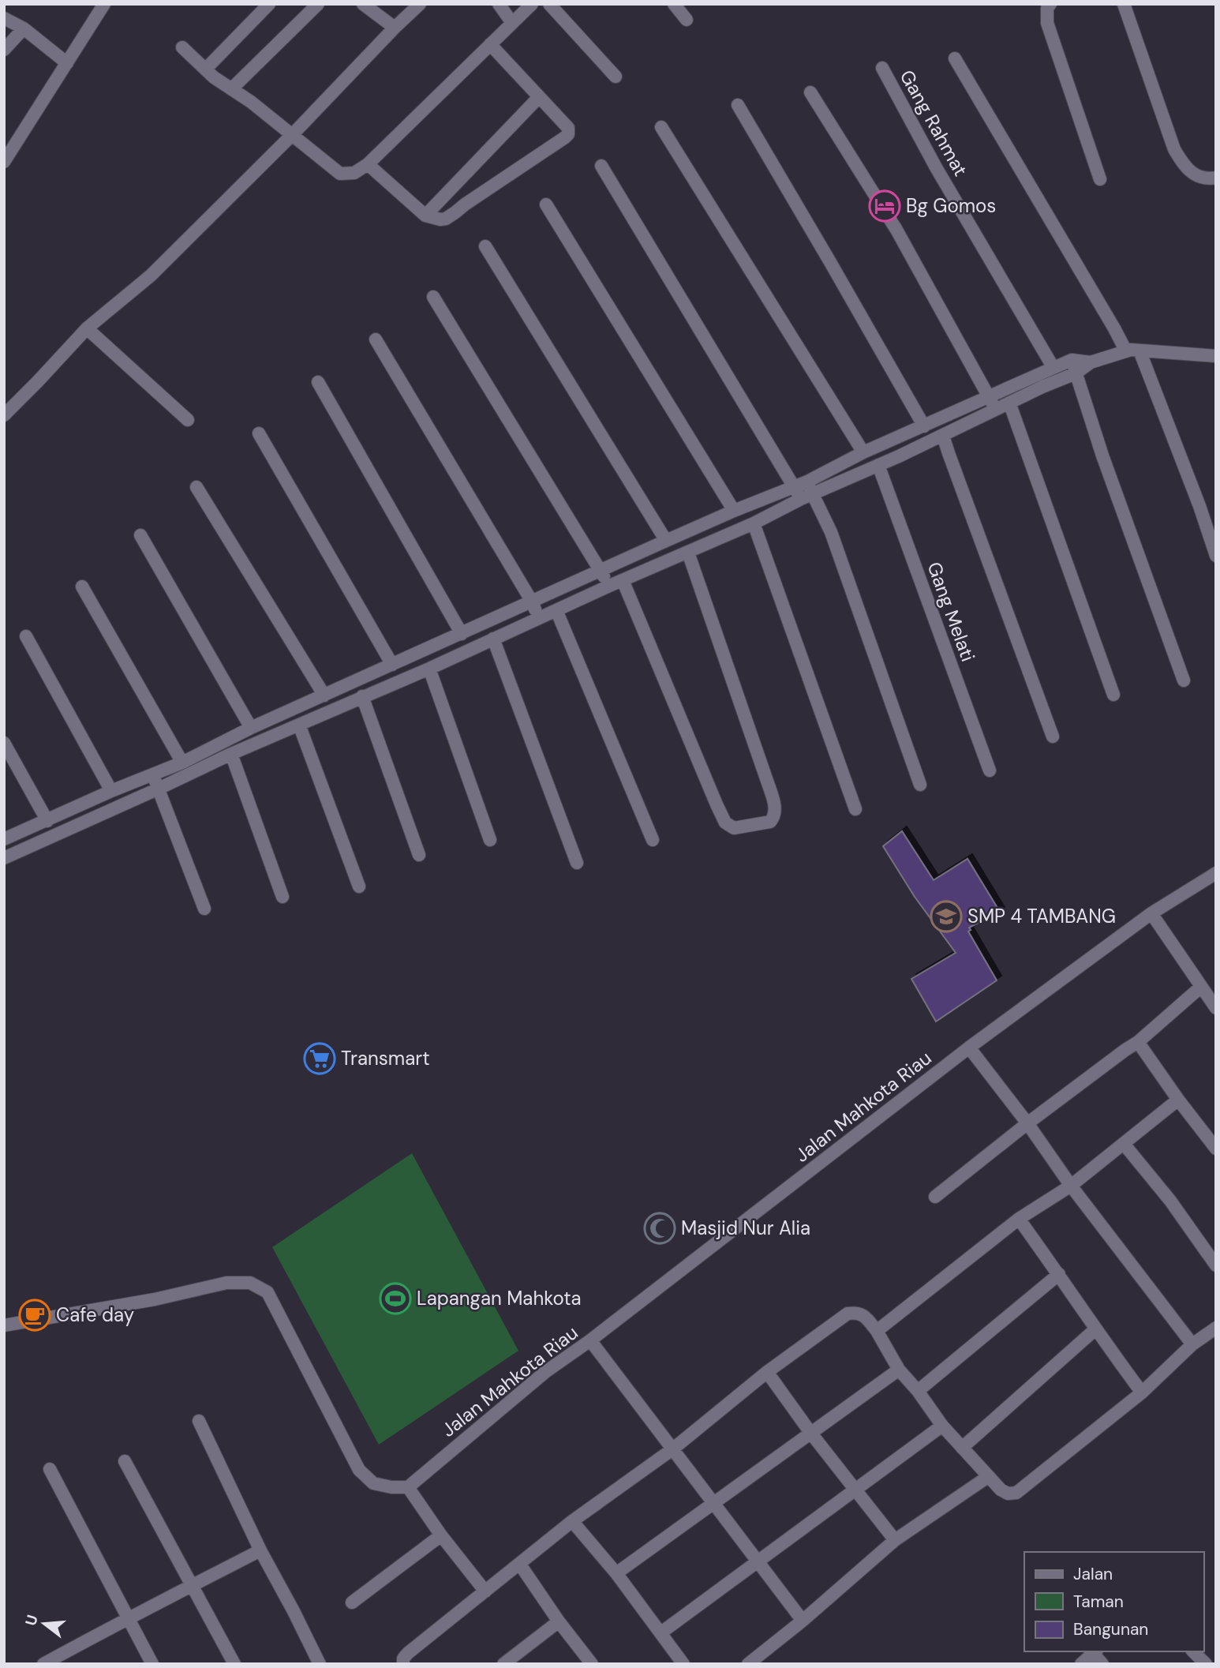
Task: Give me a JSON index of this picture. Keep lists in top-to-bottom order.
{
  "streets": {
    "street": ["Gang Rahmat", "Gang Melati", "Jalan Mahkota Riau"]
  },
  "places": {
    "hotel": ["Bg Gomos"],
    "school or university": ["SMP 4 TAMBANG"],
    "supermarket": ["Transmart"],
    "mosque": ["Masjid Nur Alia"],
    "sports": ["Lapangan Mahkota"],
    "cafe": ["Cafe day"]
  },
  "legend": ["Jalan", "Taman", "Bangunan"],
  "north": "left"
}
